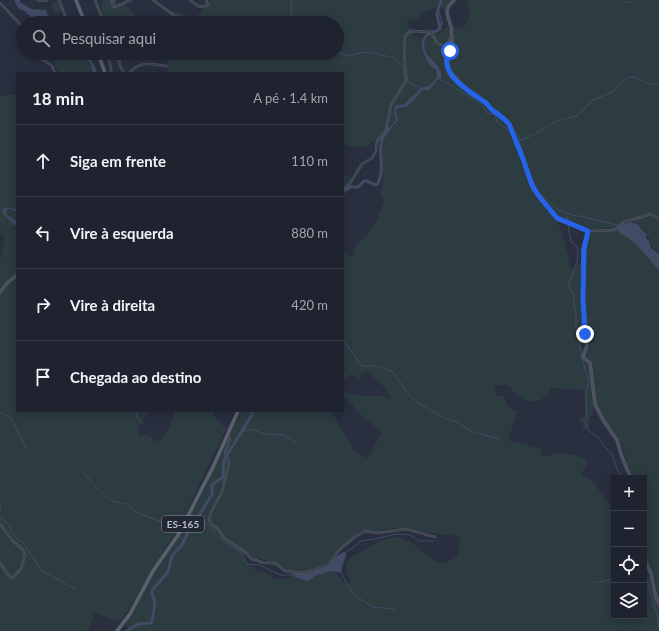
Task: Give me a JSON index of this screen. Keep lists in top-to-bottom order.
{
  "streets": {
    "main road": ["ES-165"]
  },
  "page": {
    "search": "Pesquisar aqui",
    "heading": ["18 min", "A pé · 1.4 km"],
    "list": [
      ["Siga em frente", "110 m"],
      ["Vire à esquerda", "880 m"],
      ["Vire à direita", "420 m"],
      "Chegada ao destino"
    ],
    "map_buttons": ["+", "−"]
  }
}
